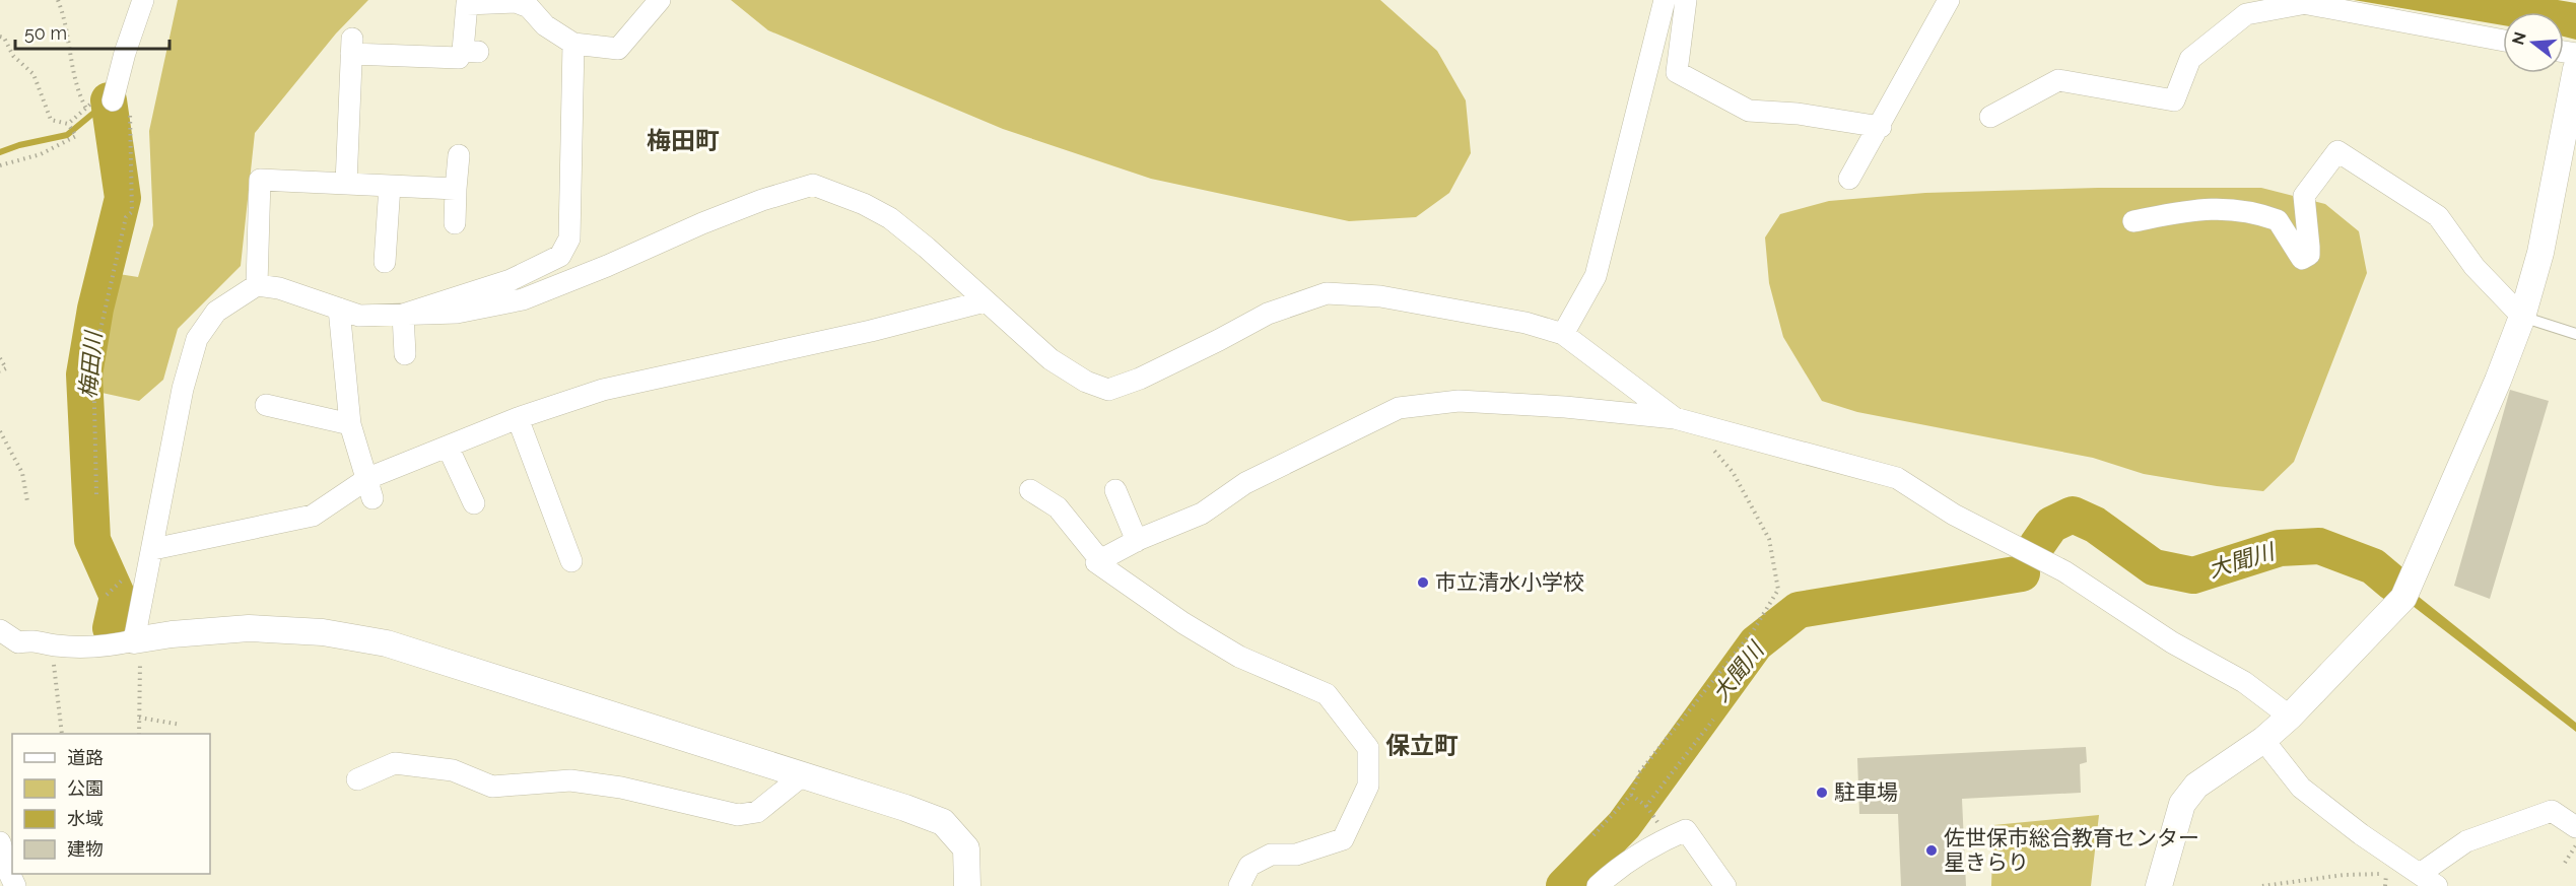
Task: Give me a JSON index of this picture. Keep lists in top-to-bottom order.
{
  "districts": ["梅田町", "保立町"],
  "water": ["梅田川", "大聞川"],
  "places": ["市立清水小学校", "駐車場", "佐世保市総合教育センター 星きらり"],
  "legend": [
    "道路",
    "公園",
    "水域",
    "建物"
  ],
  "scale_bar": "50 m",
  "north": "left"
}
